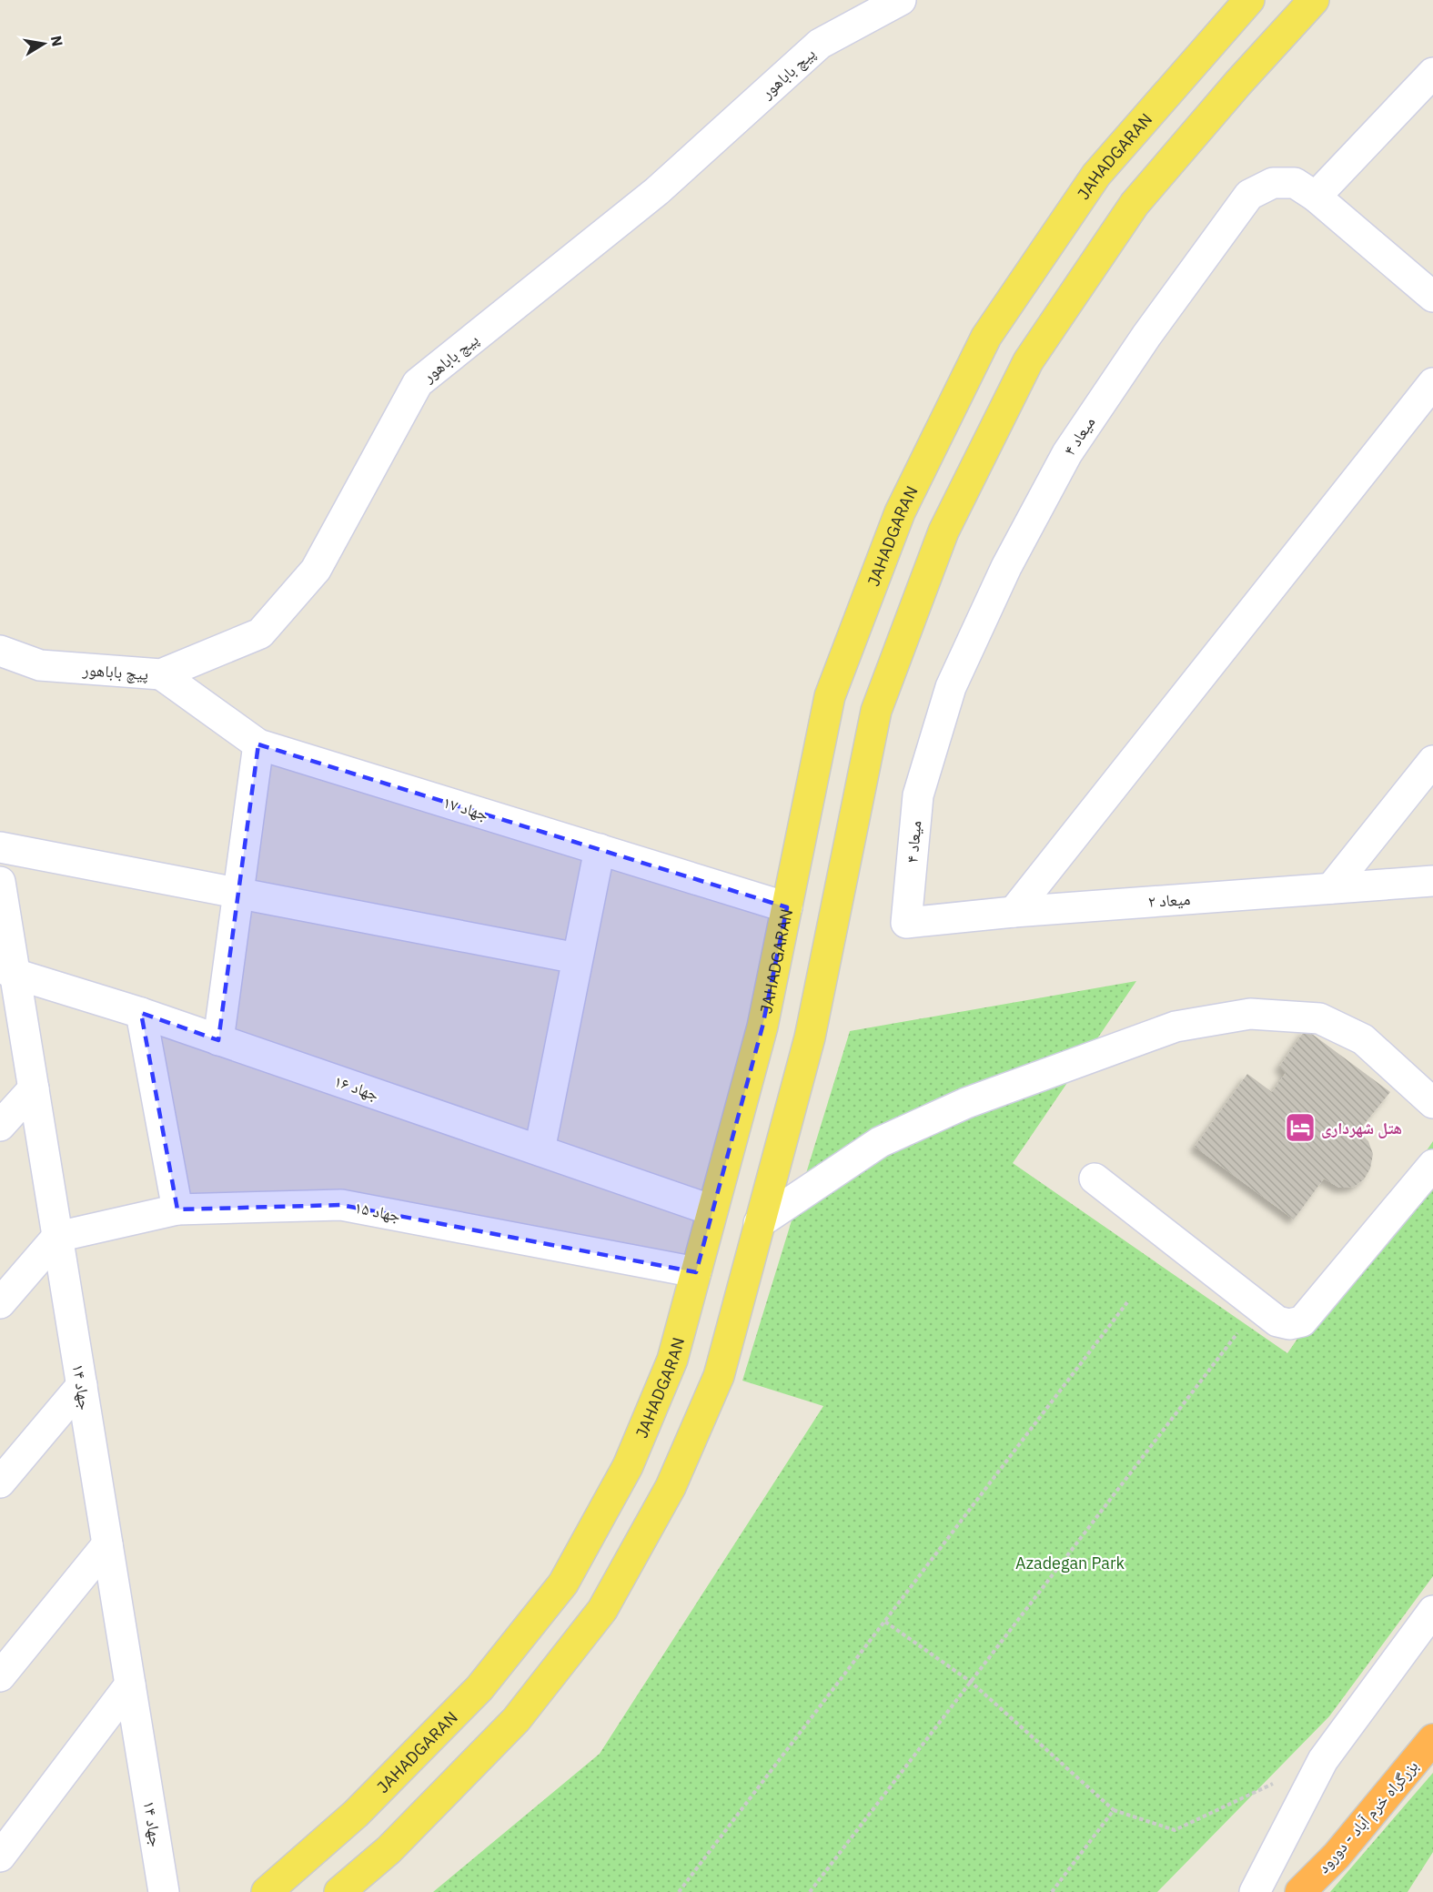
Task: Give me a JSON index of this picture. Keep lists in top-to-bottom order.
{
  "streets": {
    "highway": ["بزرگراه خرم آباد - دورود"],
    "main road": ["JAHADGARAN"],
    "street": [
      "پیچ باباهور",
      "میعاد ۴",
      "جهاد ۱۷",
      "میعاد ۲",
      "جهاد ۱۶",
      "جهاد ۱۵",
      "جهاد ۱۴"
    ]
  },
  "crossings": [
    ["پیچ باباهور", "جهاد ۱۷"],
    ["JAHADGARAN", "جهاد ۱۷"],
    ["JAHADGARAN", "جهاد ۱۶"],
    ["JAHADGARAN", "جهاد ۱۵"],
    ["میعاد ۴", "میعاد ۲"],
    ["جهاد ۱۶", "جهاد ۱۴"],
    ["جهاد ۱۵", "جهاد ۱۴"]
  ],
  "parks": ["Azadegan Park"],
  "places": {
    "hotel": ["هتل شهرداری"]
  },
  "north": "right"
}
